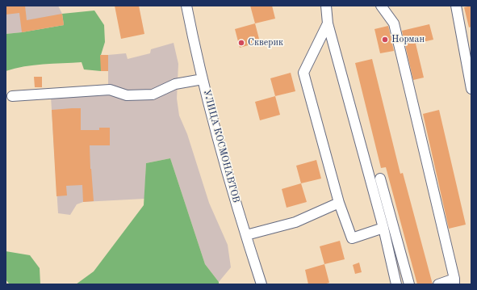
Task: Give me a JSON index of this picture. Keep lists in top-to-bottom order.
{
  "streets": {
    "street": ["УЛИЦА КОСМОНАВТОВ"]
  },
  "places": ["Норман", "Скверик"]
}
